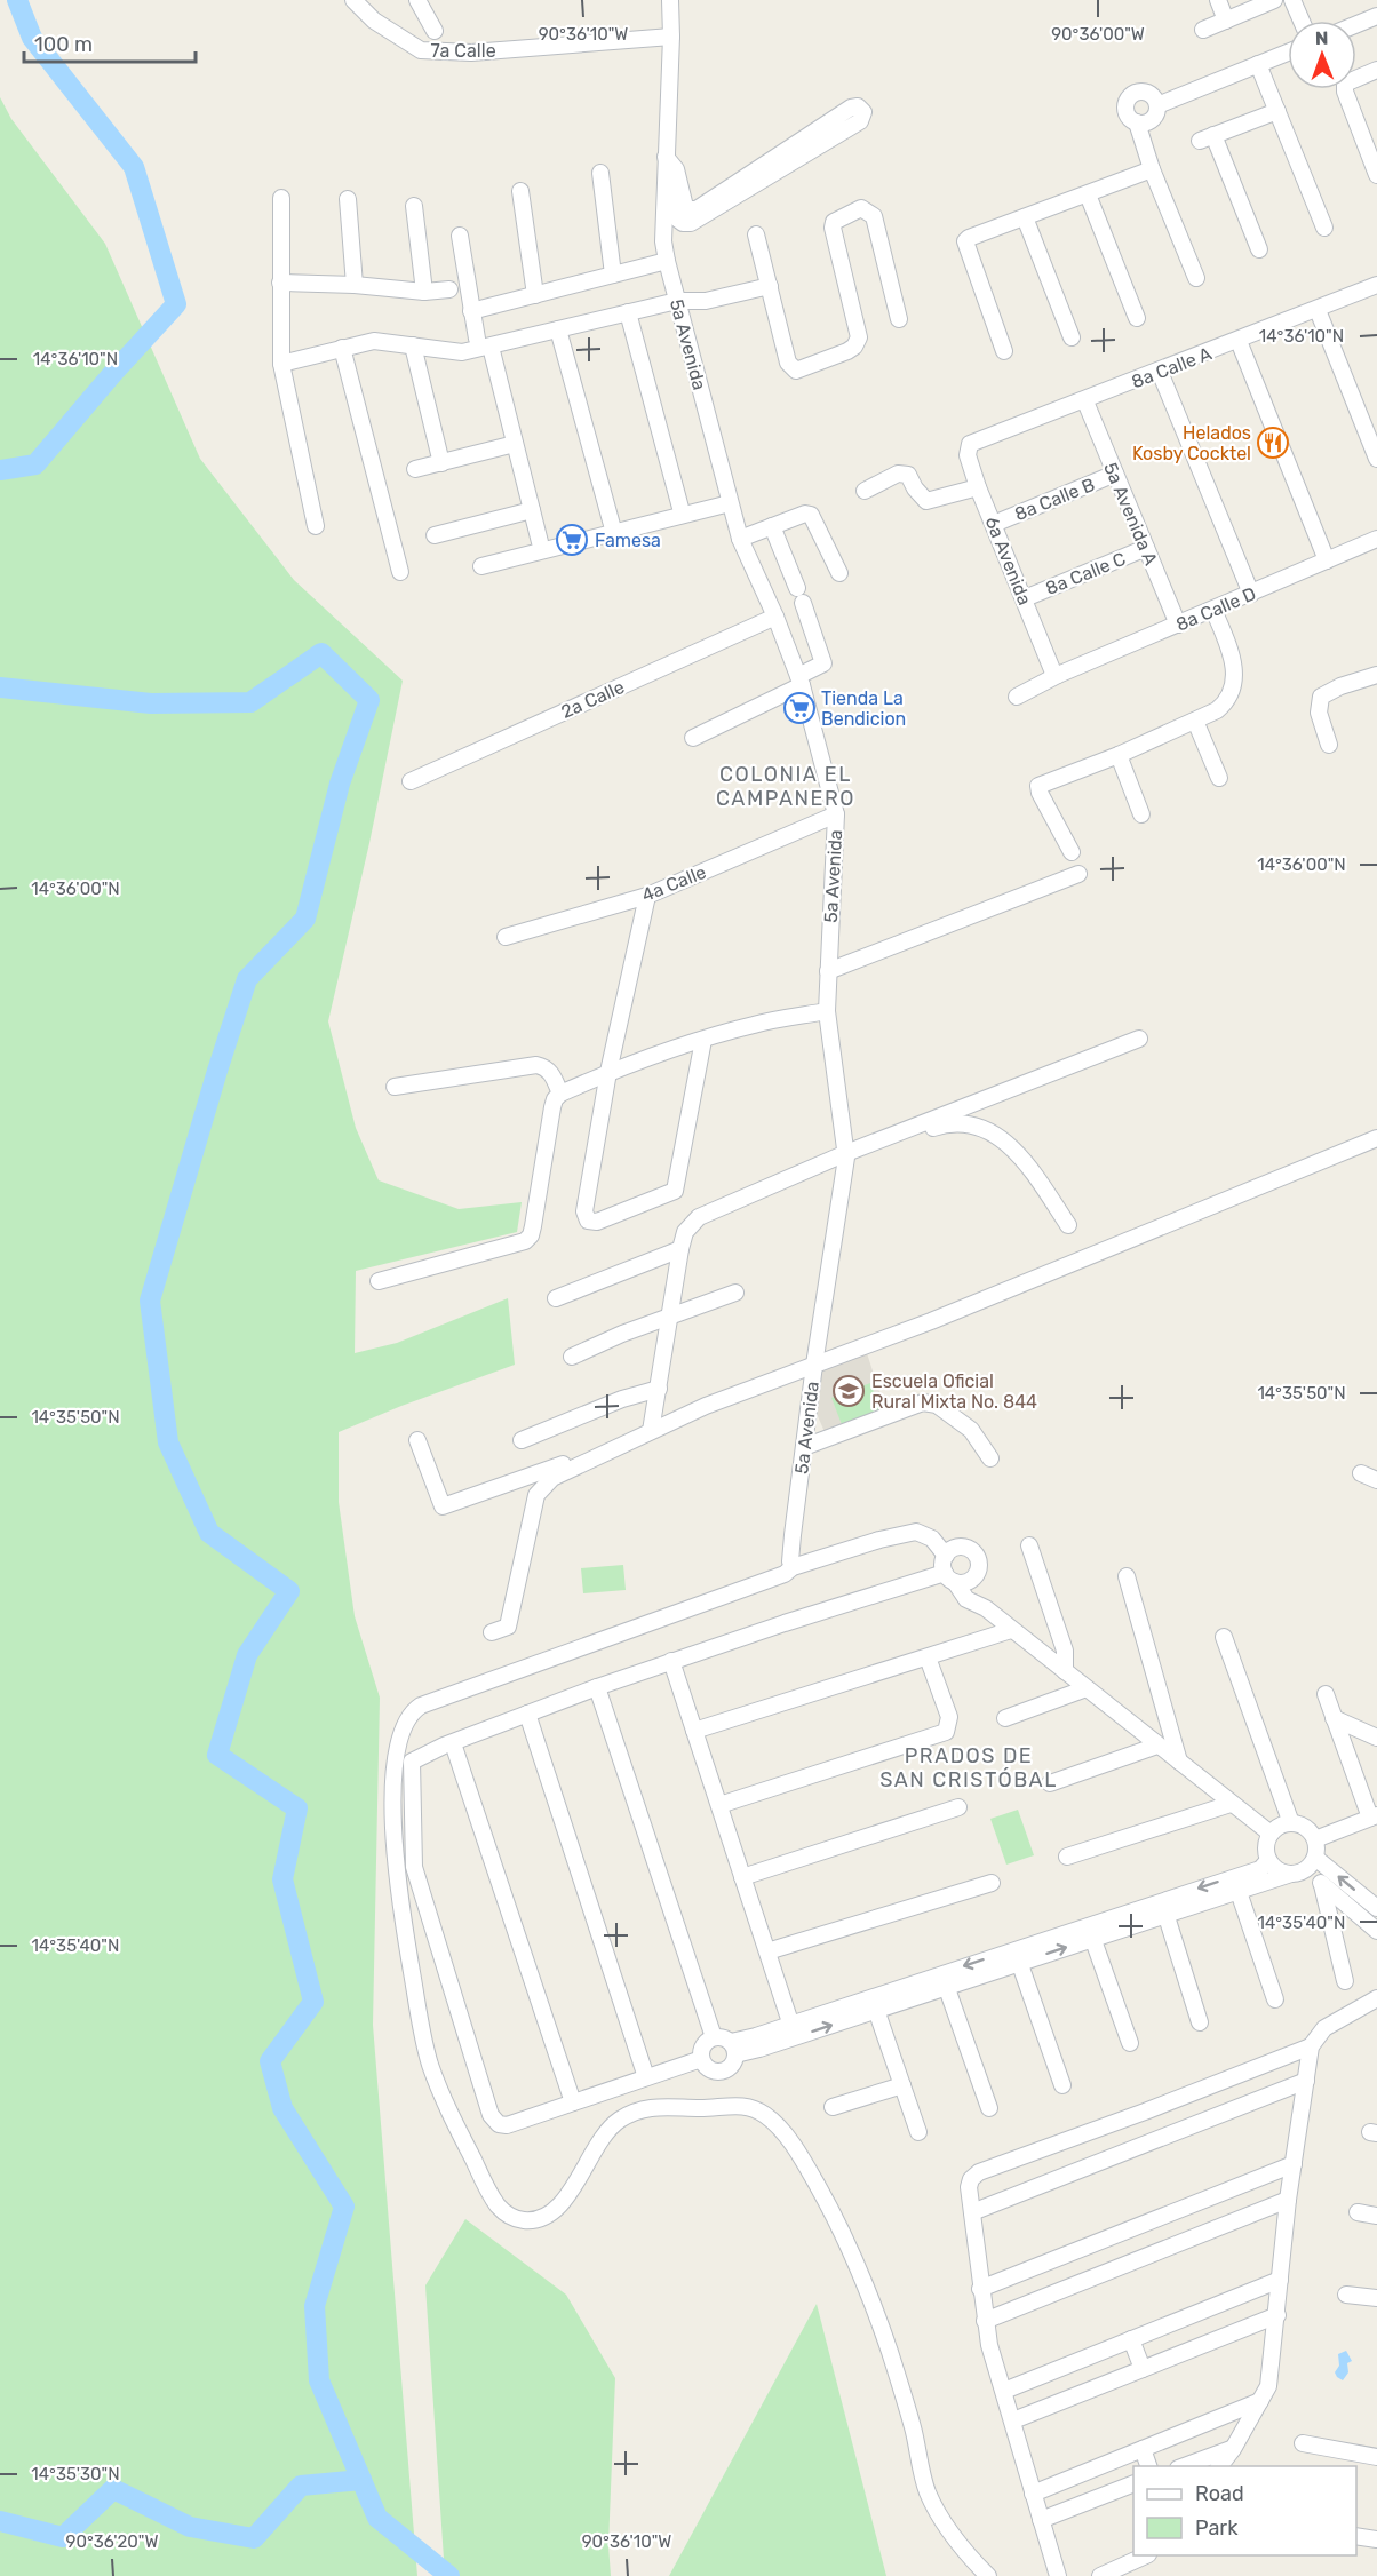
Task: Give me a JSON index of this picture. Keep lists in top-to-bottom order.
{
  "streets": {
    "street": [
      "7a Calle",
      "5a Avenida",
      "8a Calle A",
      "8a Calle B",
      "5a Avenida A",
      "6a Avenida",
      "8a Calle C",
      "8a Calle D",
      "2a Calle",
      "4a Calle"
    ]
  },
  "crossings": [
    ["7a Calle", "5a Avenida"],
    ["5a Avenida", "2a Calle"],
    ["5a Avenida", "4a Calle"],
    ["8a Calle A", "5a Avenida A"],
    ["8a Calle A", "6a Avenida"],
    ["8a Calle B", "5a Avenida A"],
    ["8a Calle B", "6a Avenida"],
    ["5a Avenida A", "8a Calle C"],
    ["5a Avenida A", "8a Calle D"],
    ["6a Avenida", "8a Calle C"],
    ["6a Avenida", "8a Calle D"]
  ],
  "districts": ["COLONIA EL CAMPANERO", "PRADOS DE SAN CRISTÓBAL"],
  "places": {
    "restaurant": ["Helados Kosby Cocktel"],
    "supermarket": ["Famesa", "Tienda La Bendicion"],
    "school or university": ["Escuela Oficial Rural Mixta No. 844"]
  },
  "legend": ["Road", "Park"],
  "scale_bar": "100 m",
  "north": "top",
  "coordinates": [
    "90°36'10\"W",
    "90°36'00\"W",
    "14°36'10\"N",
    "14°36'00\"N",
    "14°35'50\"N",
    "14°35'40\"N",
    "14°35'30\"N",
    "90°36'20\"W"
  ]
}
